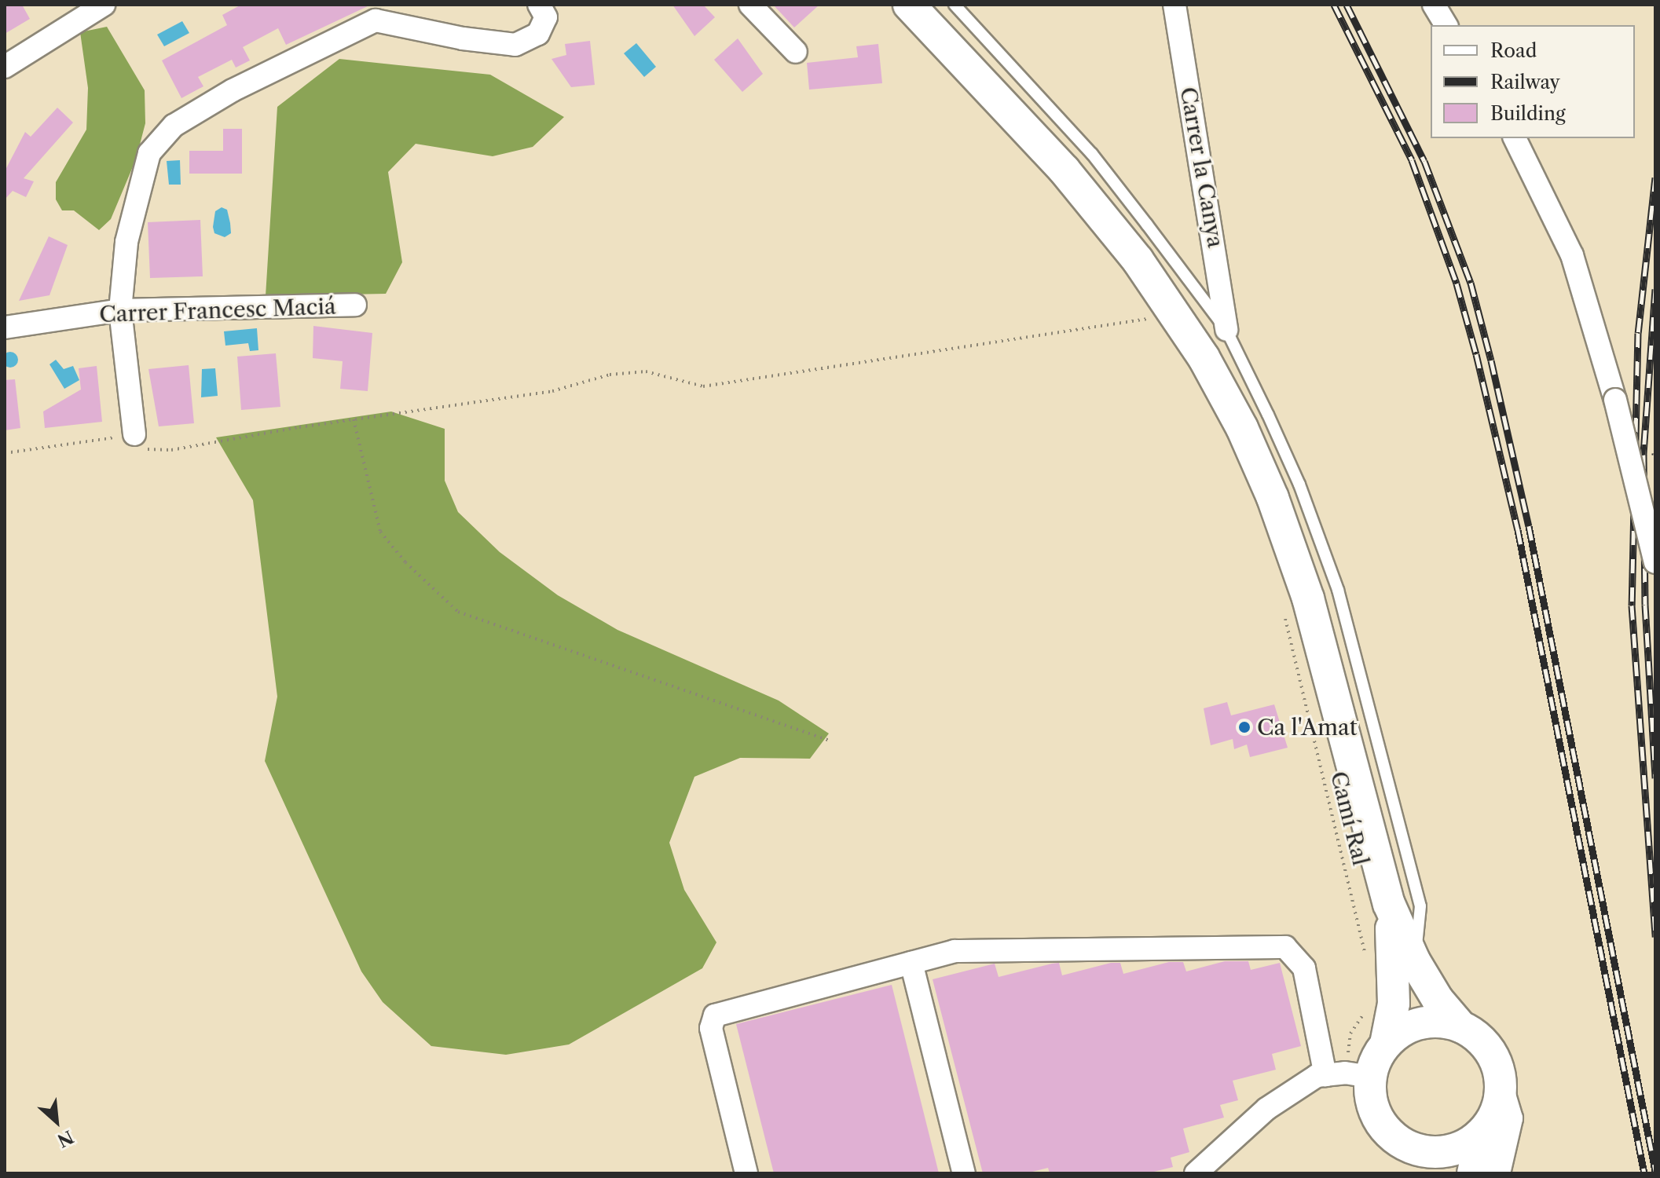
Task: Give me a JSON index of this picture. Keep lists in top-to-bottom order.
{
  "streets": {
    "street": ["Carrer la Canya", "Carrer Francesc Maciá"],
    "path": ["Camí Ral"]
  },
  "places": ["Ca l'Amat"],
  "legend": ["Road", "Railway", "Building"],
  "north": "bottom right"
}
